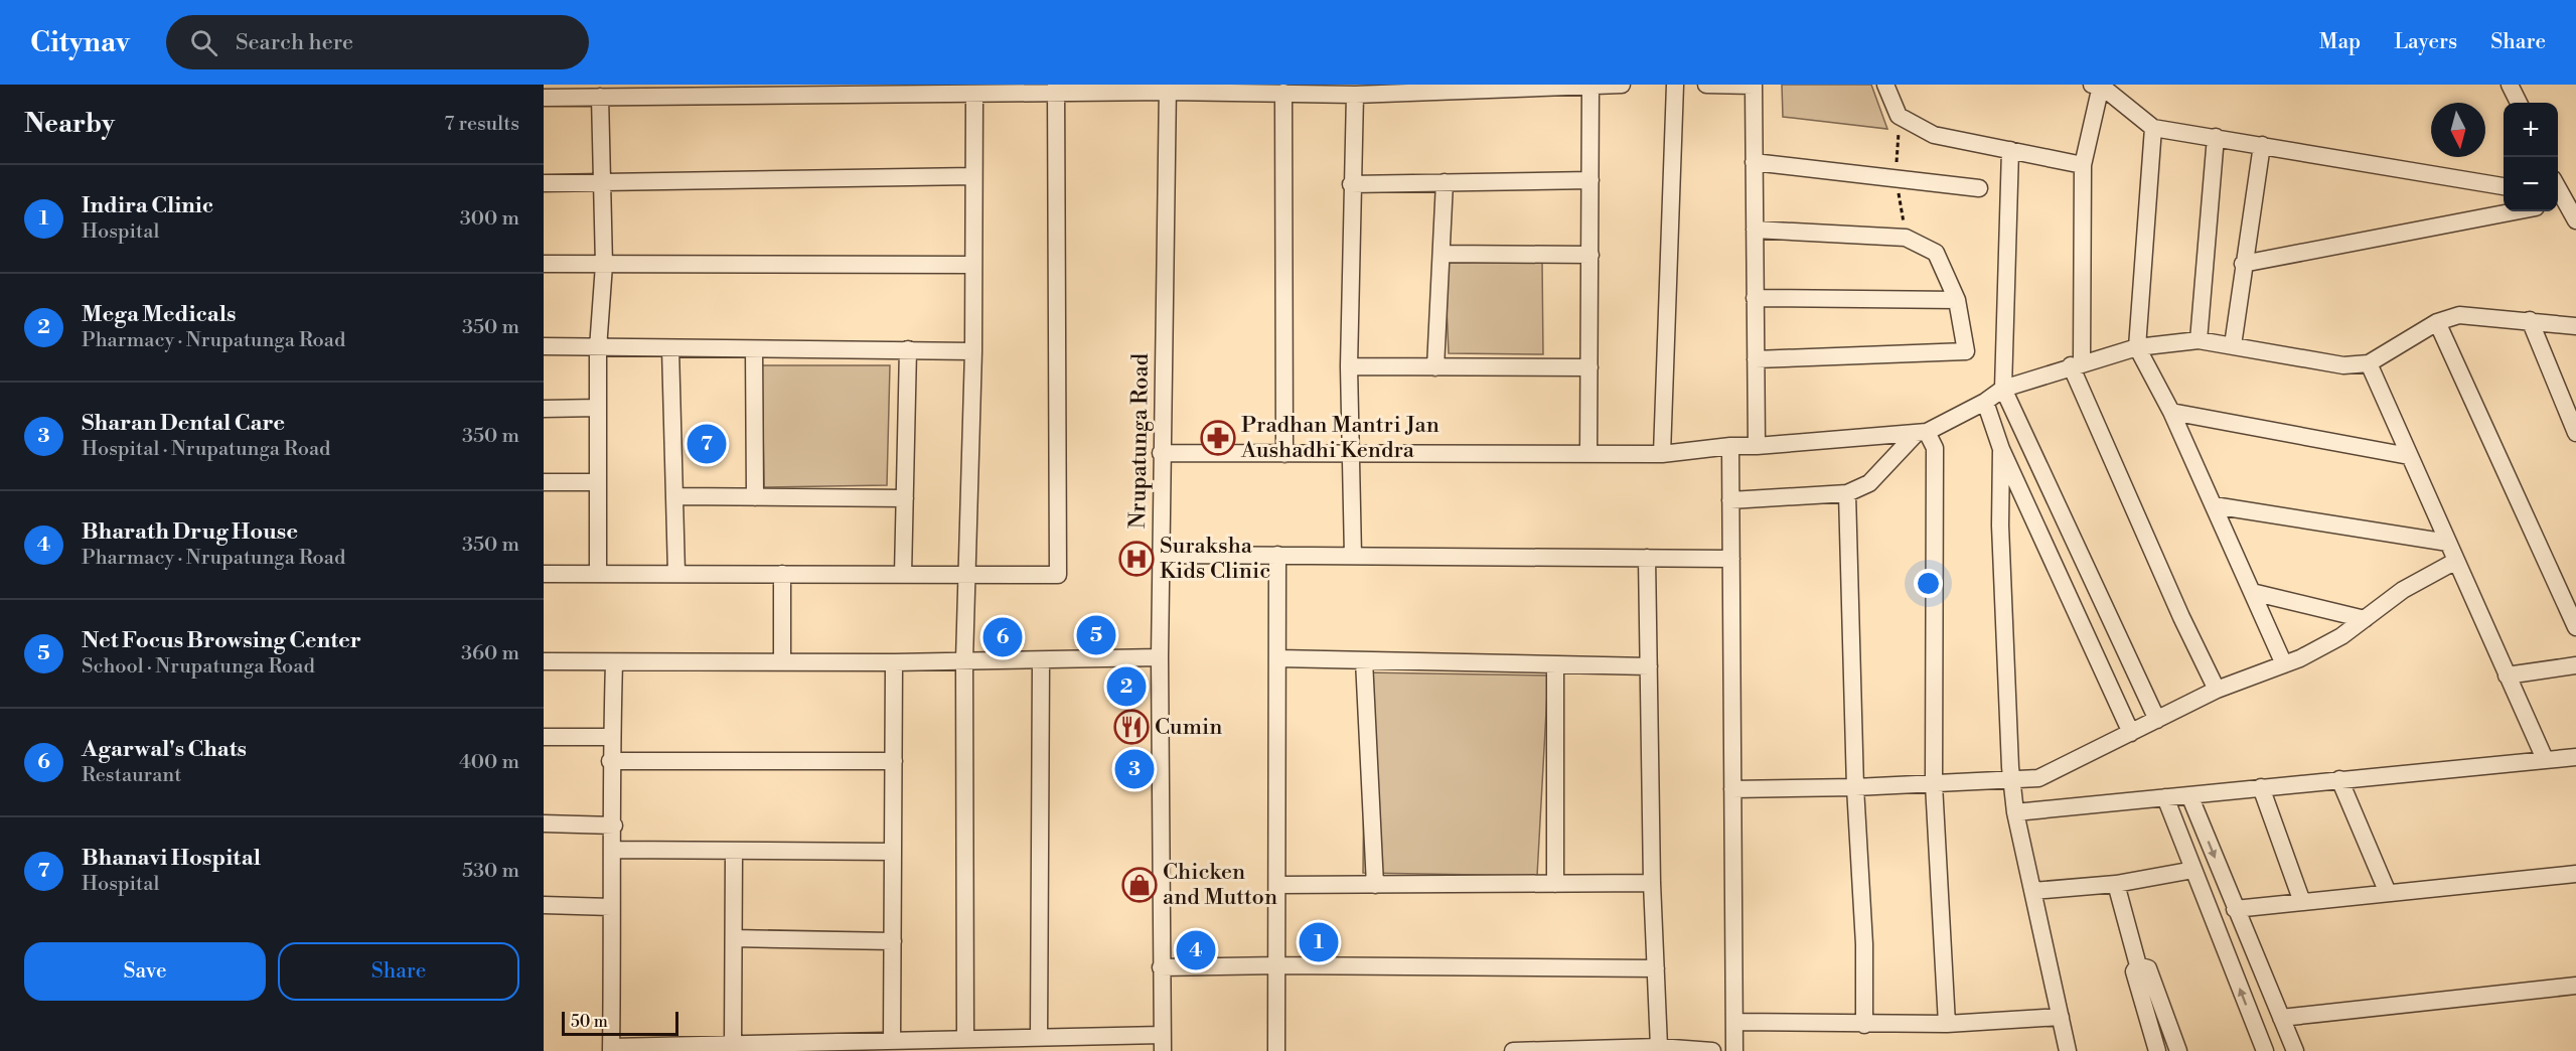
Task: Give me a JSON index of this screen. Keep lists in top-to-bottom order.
{
  "streets": {
    "street": ["Nrupatunga Road"]
  },
  "places": {
    "pharmacy": ["Pradhan Mantri Jan Aushadhi Kendra"],
    "hospital": ["Suraksha Kids Clinic"],
    "restaurant": ["Cumin"],
    "shop": ["Chicken and Mutton"]
  },
  "scale_bar": "50 m",
  "north": "bottom",
  "page": {
    "header": "Citynav",
    "search": "Search here",
    "nav": ["Map", "Layers", "Share"],
    "heading": ["Nearby", "7 results"],
    "map_buttons": ["+", "−"],
    "list": [
      {
        "mark": "1",
        "name": "Indira Clinic",
        "note": "Hospital",
        "value": "300 m"
      },
      {
        "mark": "2",
        "name": "Mega Medicals",
        "note": "Pharmacy · Nrupatunga Road",
        "value": "350 m"
      },
      {
        "mark": "3",
        "name": "Sharan Dental Care",
        "note": "Hospital · Nrupatunga Road",
        "value": "350 m"
      },
      {
        "mark": "4",
        "name": "Bharath Drug House",
        "note": "Pharmacy · Nrupatunga Road",
        "value": "350 m"
      },
      {
        "mark": "5",
        "name": "Net Focus Browsing Center",
        "note": "School · Nrupatunga Road",
        "value": "360 m"
      },
      {
        "mark": "6",
        "name": "Agarwal's Chats",
        "note": "Restaurant",
        "value": "400 m"
      },
      {
        "mark": "7",
        "name": "Bhanavi Hospital",
        "note": "Hospital",
        "value": "530 m"
      }
    ],
    "pins": [
      "7",
      "5",
      "6",
      "2",
      "3",
      "1",
      "4"
    ],
    "buttons": ["Save", "Share"],
    "scale": "50 m"
  }
}
